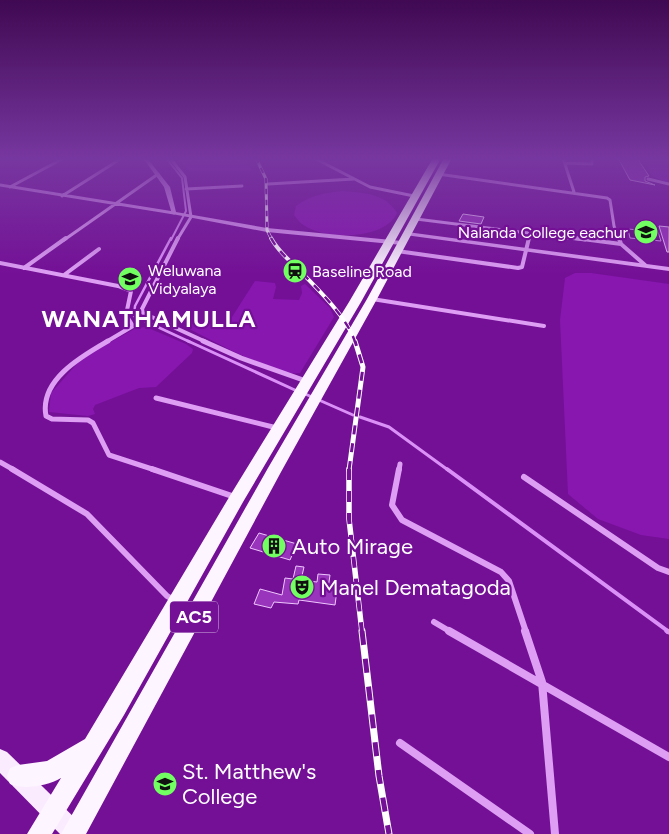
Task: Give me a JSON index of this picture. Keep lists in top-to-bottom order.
{
  "streets": {
    "highway": ["AC5"]
  },
  "districts": ["WANATHAMULLA"],
  "places": {
    "school or university": ["Nalanda College eachur", "Weluwana Vidyalaya", "St. Matthew's College"],
    "station": ["Baseline Road"],
    "building": ["Auto Mirage"],
    "theatre": ["Manel Dematagoda"]
  }
}
